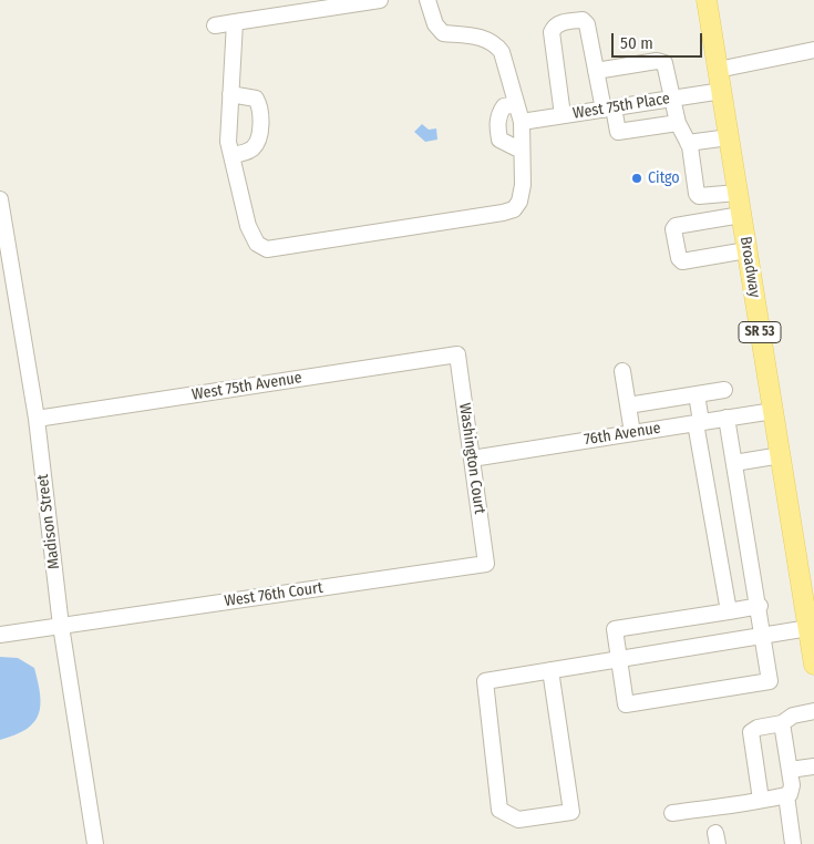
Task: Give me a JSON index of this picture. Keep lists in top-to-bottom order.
{
  "streets": {
    "main road": ["Broadway", "SR 53"],
    "street": [
      "West 75th Place",
      "West 75th Avenue",
      "76th Avenue",
      "Washington Court",
      "Madison Street",
      "West 76th Court"
    ]
  },
  "crossings": [
    ["West 75th Place", "Broadway"],
    ["Broadway", "76th Avenue"],
    ["West 75th Avenue", "Washington Court"],
    ["West 75th Avenue", "Madison Street"],
    ["76th Avenue", "Washington Court"],
    ["Washington Court", "West 76th Court"],
    ["Madison Street", "West 76th Court"]
  ],
  "places": ["Citgo"],
  "scale_bar": "50 m"
}
